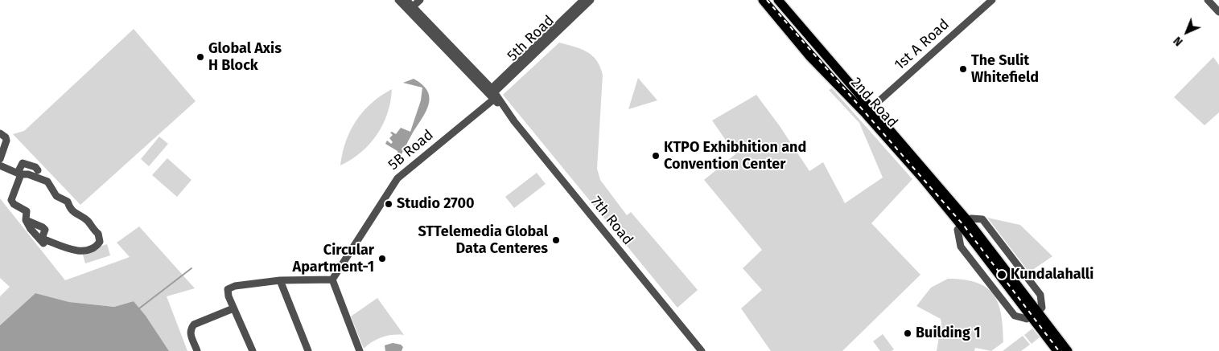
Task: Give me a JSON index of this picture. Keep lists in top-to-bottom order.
{
  "streets": {
    "main road": ["2nd Road"],
    "street": [
      "5th Road",
      "1st A Road",
      "5B Road",
      "7th Road"
    ]
  },
  "crossings": [
    ["5th Road", "5B Road"],
    ["5th Road", "7th Road"],
    ["1st A Road", "2nd Road"],
    ["5B Road", "7th Road"]
  ],
  "places": [
    "Global Axis H Block",
    "The Sulit Whitefield",
    "KTPO Exhibhition and Convention Center",
    "Studio 2700",
    "STTelemedia Global Data Centeres",
    "Circular Apartment-1",
    "Kundalahalli",
    "Building 1"
  ],
  "north": "bottom left"
}
